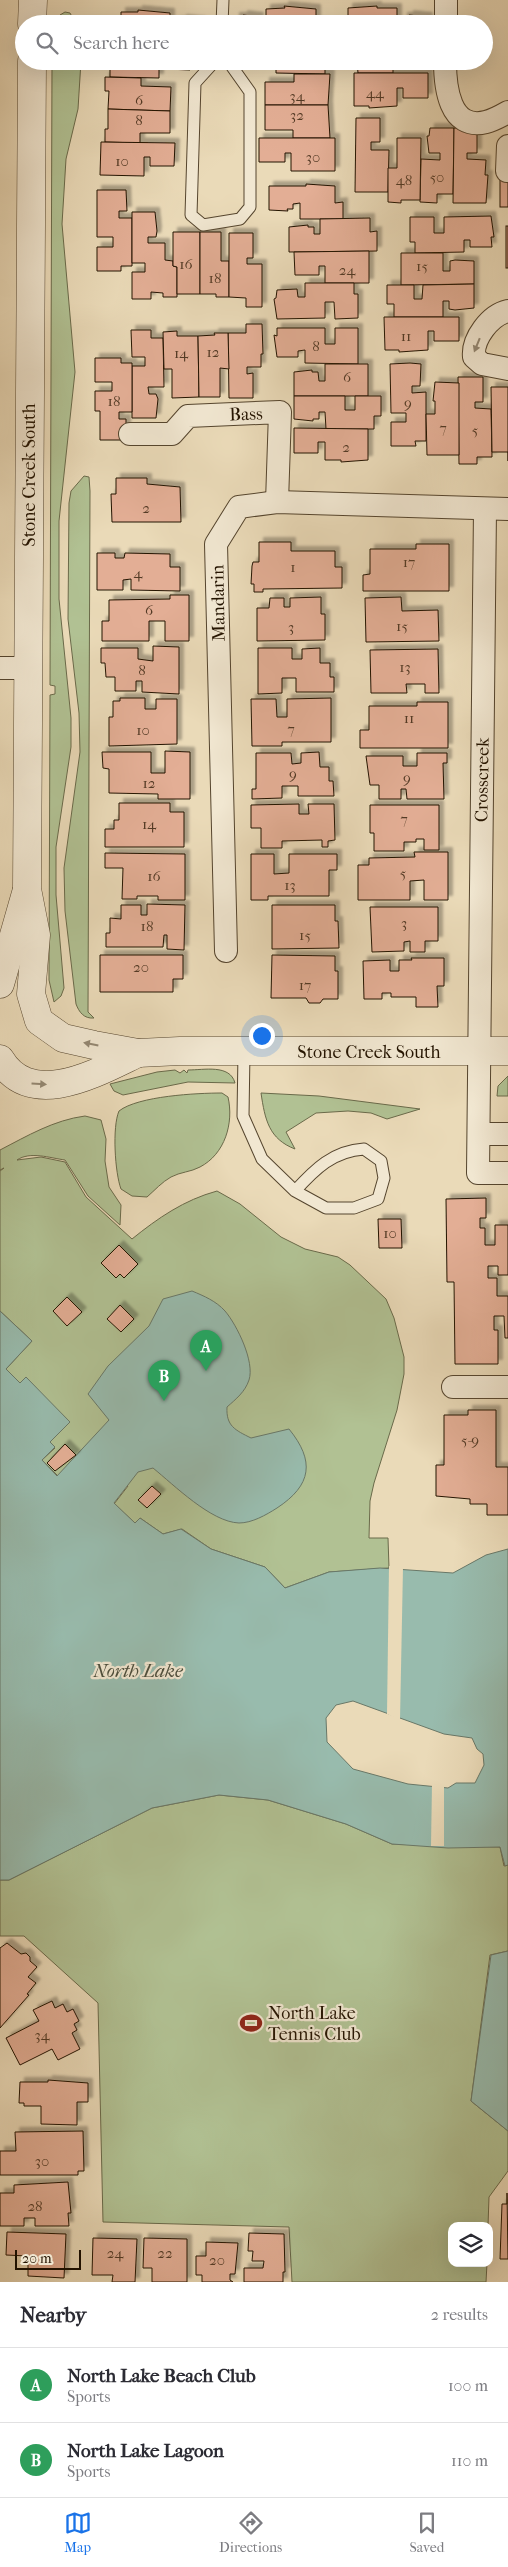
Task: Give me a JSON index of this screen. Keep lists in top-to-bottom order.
{
  "streets": {
    "street": [
      "Bass",
      "Stone Creek South",
      "Mandarin",
      "Crosscreek"
    ]
  },
  "crossings": [
    ["Bass", "Mandarin"],
    ["Stone Creek South", "Crosscreek"],
    ["Mandarin", "Crosscreek"]
  ],
  "water": ["North Lake"],
  "places": {
    "sports": ["North Lake Tennis Club"]
  },
  "house_numbers": [
    "44",
    "34",
    "6",
    "32",
    "8",
    "30",
    "10",
    "50",
    "48",
    "16",
    "15",
    "24",
    "18",
    "11",
    "8",
    "12",
    "14",
    "6",
    "18",
    "9",
    "7",
    "5",
    "2",
    "2",
    "17",
    "1",
    "4",
    "6",
    "15",
    "3",
    "13",
    "8",
    "11",
    "7",
    "10",
    "9",
    "9",
    "12",
    "7",
    "14",
    "5",
    "16",
    "13",
    "3",
    "18",
    "15",
    "20",
    "17",
    "10",
    "5-9",
    "34",
    "30",
    "28",
    "24",
    "22",
    "20"
  ],
  "scale_bar": "20 m",
  "page": {
    "search": "Search here",
    "pins": ["A", "B"],
    "scale": "20 m",
    "heading": ["Nearby", "2 results"],
    "list": [
      {
        "mark": "A",
        "name": "North Lake Beach Club",
        "note": "Sports",
        "value": "100 m"
      },
      {
        "mark": "B",
        "name": "North Lake Lagoon",
        "note": "Sports",
        "value": "110 m"
      }
    ],
    "nav": ["Map", "Directions", "Saved"]
  }
}
